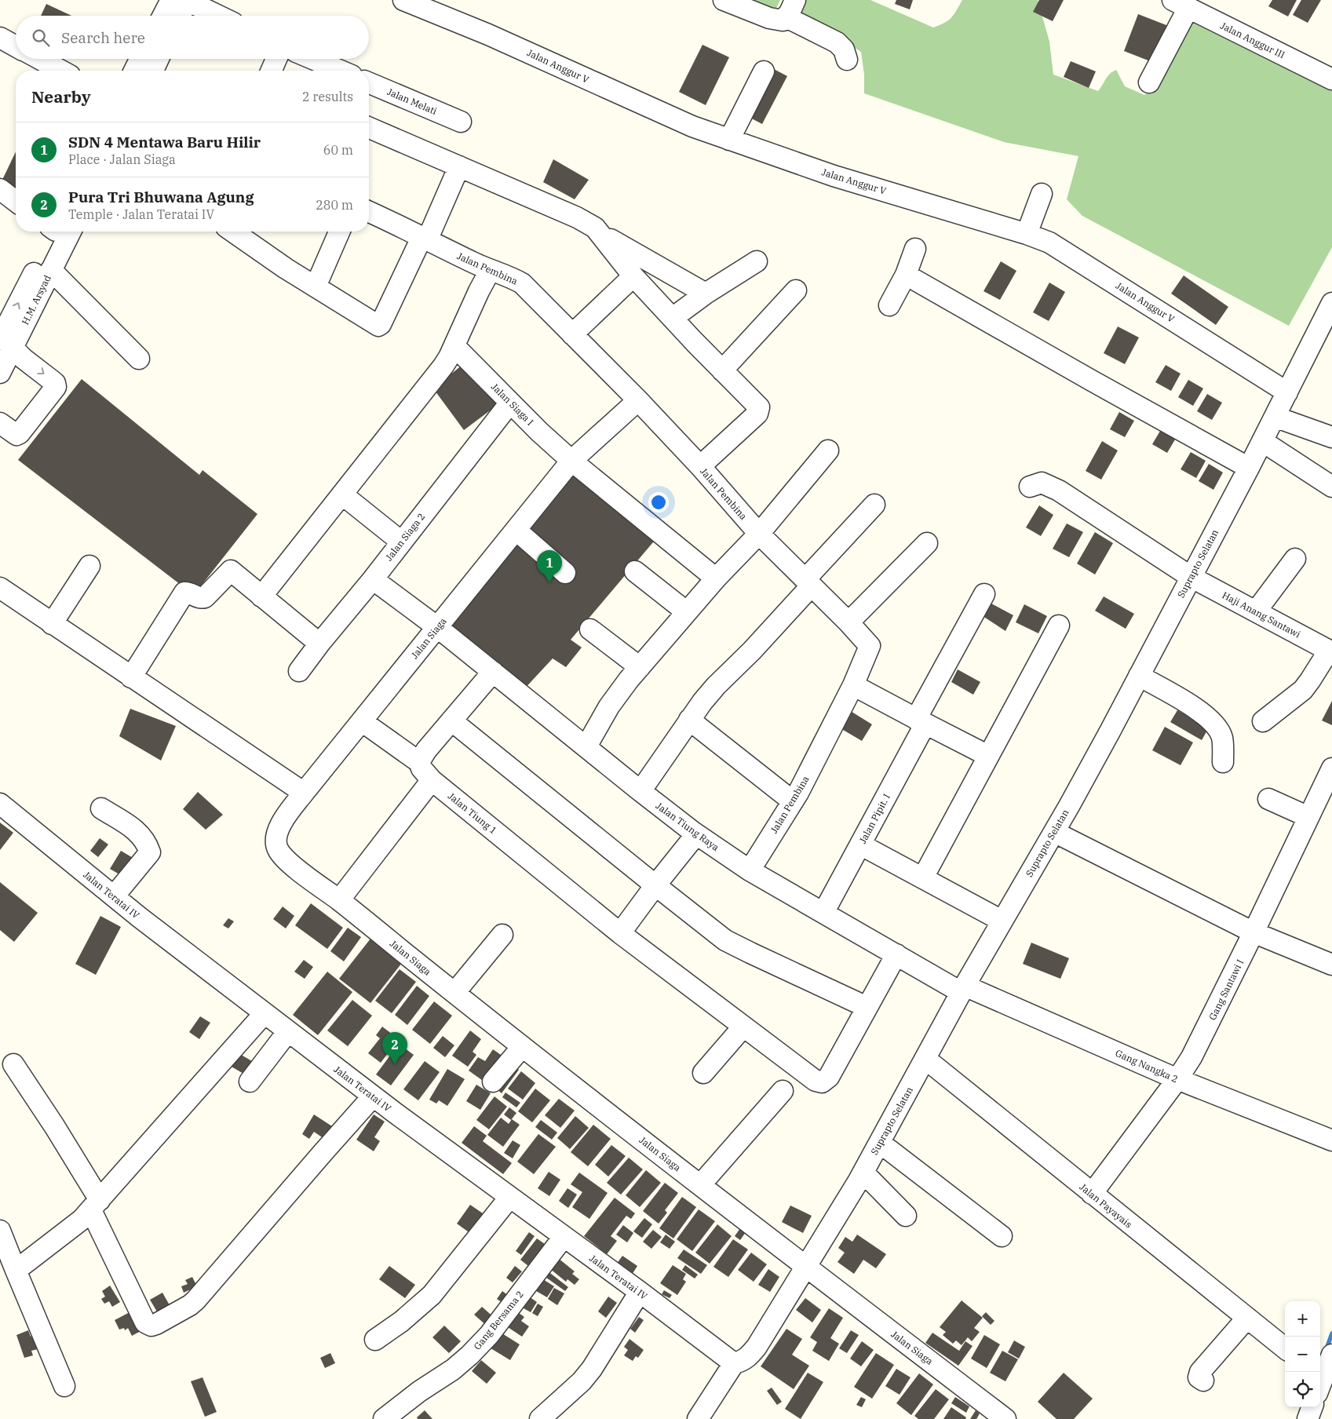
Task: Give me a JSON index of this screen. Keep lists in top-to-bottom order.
{
  "streets": {
    "street": [
      "Jalan Anggur III",
      "Jalan Anggur V",
      "Jalan Melati",
      "Jalan Pembina",
      "H.M. Arsyad",
      "Jalan Siaga I",
      "Jalan Siaga 2",
      "Suprapto Selatan",
      "Haji Anang Santawi",
      "Jalan Siaga",
      "Jalan Tiung 1",
      "Jalan Pipit. I",
      "Jalan Tiung Raya",
      "Jalan Teratai IV",
      "Gang Santawi I",
      "Gang Nangka 2",
      "Jalan Payayais",
      "Gang Bersama 2"
    ]
  },
  "crossings": [
    ["Jalan Anggur V", "Suprapto Selatan"],
    ["Jalan Pembina", "Jalan Siaga"],
    ["Jalan Pembina", "Jalan Tiung Raya"],
    ["Jalan Siaga I", "Jalan Siaga 2"],
    ["Jalan Siaga I", "Jalan Siaga"],
    ["Jalan Siaga 2", "Jalan Tiung Raya"],
    ["Suprapto Selatan", "Haji Anang Santawi"],
    ["Suprapto Selatan", "Jalan Siaga"],
    ["Suprapto Selatan", "Jalan Tiung Raya"],
    ["Suprapto Selatan", "Jalan Teratai IV"],
    ["Suprapto Selatan", "Gang Nangka 2"],
    ["Suprapto Selatan", "Jalan Payayais"],
    ["Jalan Siaga", "Jalan Tiung Raya"],
    ["Jalan Pipit. I", "Jalan Tiung Raya"],
    ["Jalan Tiung Raya", "Gang Nangka 2"],
    ["Jalan Teratai IV", "Gang Bersama 2"],
    ["Gang Santawi I", "Gang Nangka 2"],
    ["Gang Santawi I", "Jalan Payayais"]
  ],
  "page": {
    "search": "Search here",
    "heading": ["Nearby", "2 results"],
    "list": [
      {
        "mark": "1",
        "name": "SDN 4 Mentawa Baru Hilir",
        "note": "Place · Jalan Siaga",
        "value": "60 m"
      },
      {
        "mark": "2",
        "name": "Pura Tri Bhuwana Agung",
        "note": "Temple · Jalan Teratai IV",
        "value": "280 m"
      }
    ],
    "pins": ["1", "2"],
    "map_buttons": ["+", "−"]
  }
}
